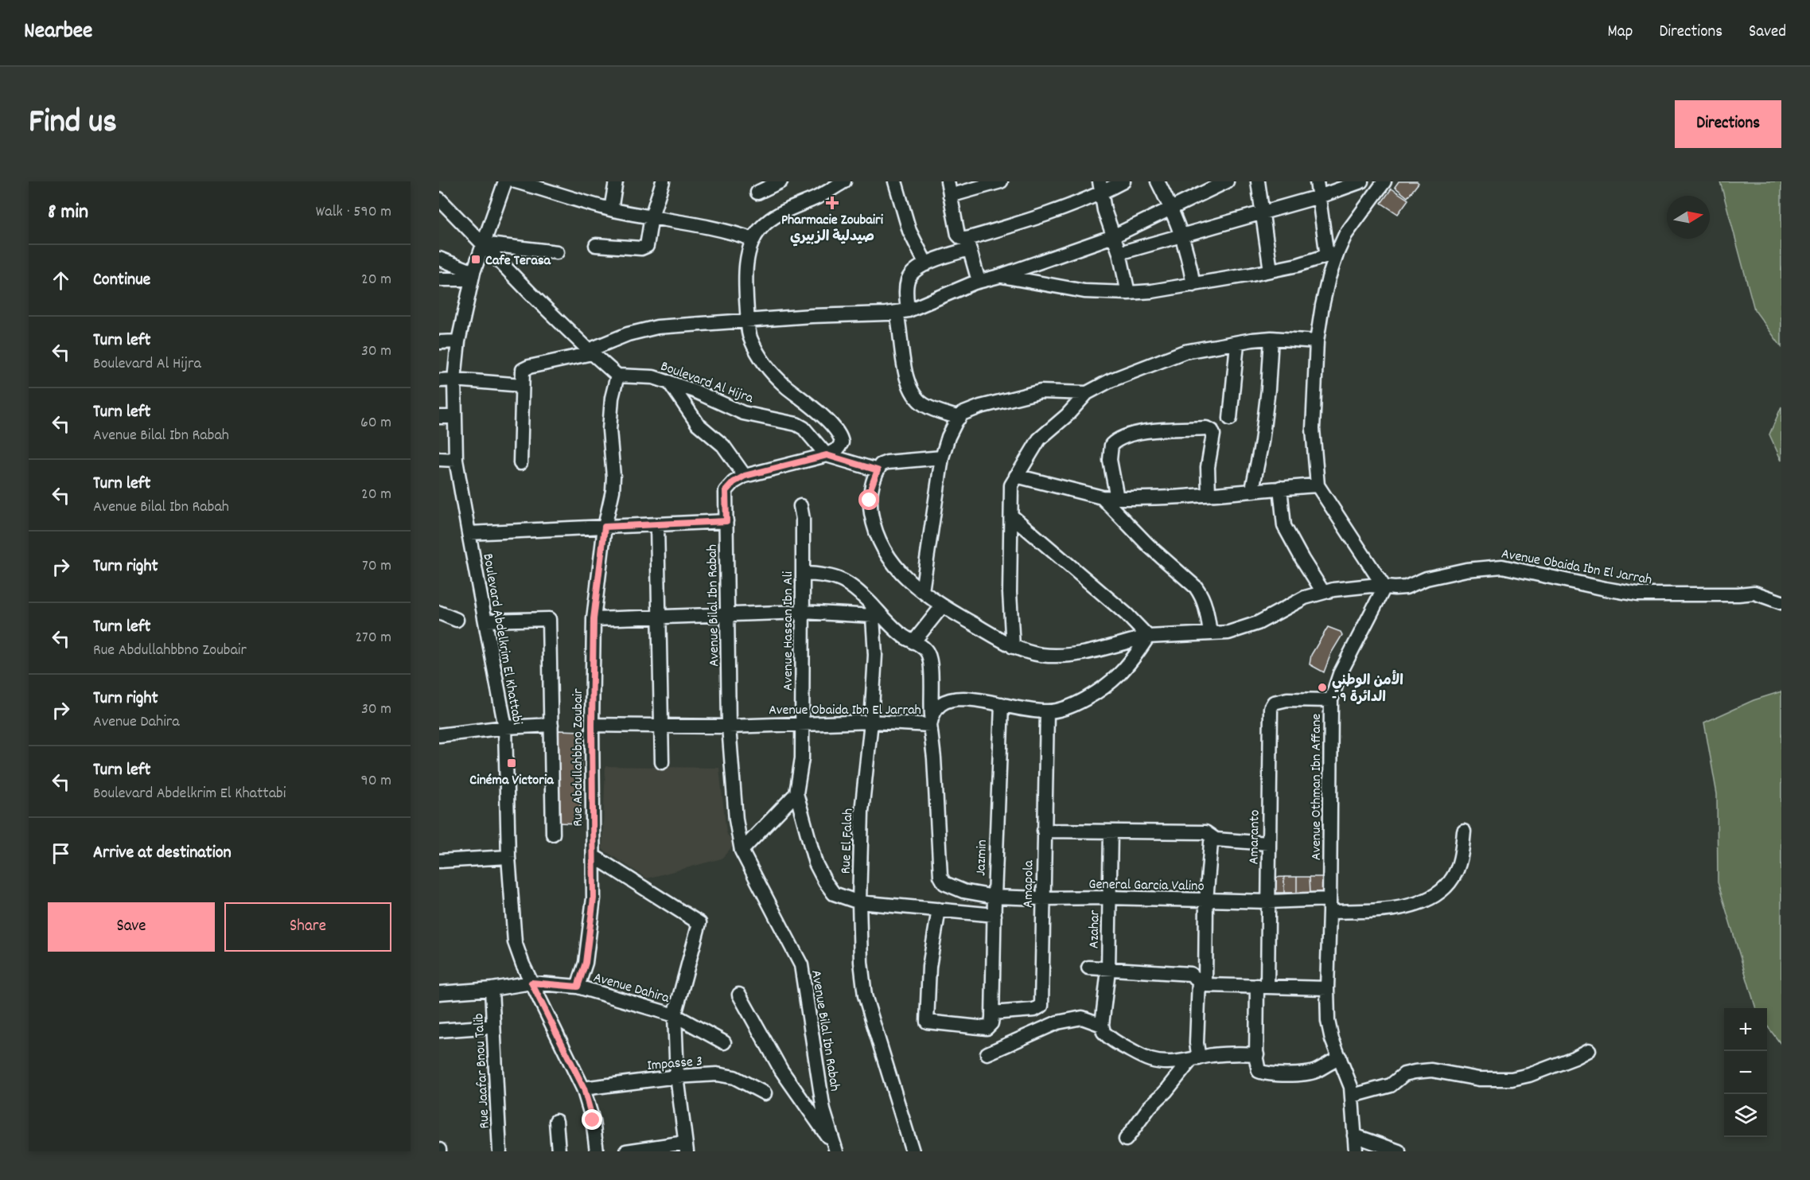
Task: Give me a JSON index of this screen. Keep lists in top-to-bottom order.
{
  "streets": {
    "street": [
      "Boulevard Al Hijra",
      "Avenue Obaida Ibn El Jarrah",
      "Avenue Bilal Ibn Rabah",
      "Avenue Hassan Ibn Ali",
      "Boulevard Abdelkrim El Khattabi",
      "Rue Abdullahbbno Zoubair",
      "Avenue Othman Ibn Affane",
      "Amaranto",
      "Rue El Falah",
      "Jazmin",
      "Amapola",
      "General Garcia Valino",
      "Azahar",
      "Avenue Dahira",
      "Impasse 3",
      "Rue Jaafar Bnou Talib"
    ]
  },
  "crossings": [
    ["Boulevard Al Hijra", "Avenue Bilal Ibn Rabah"],
    ["Boulevard Al Hijra", "Rue Abdullahbbno Zoubair"],
    ["Avenue Obaida Ibn El Jarrah", "Avenue Bilal Ibn Rabah"],
    ["Avenue Obaida Ibn El Jarrah", "Avenue Hassan Ibn Ali"],
    ["Avenue Obaida Ibn El Jarrah", "Rue Abdullahbbno Zoubair"],
    ["Avenue Obaida Ibn El Jarrah", "Avenue Othman Ibn Affane"],
    ["Avenue Obaida Ibn El Jarrah", "Rue El Falah"],
    ["Avenue Obaida Ibn El Jarrah", "Jazmin"],
    ["Avenue Obaida Ibn El Jarrah", "Amapola"],
    ["Avenue Obaida Ibn El Jarrah", "General Garcia Valino"],
    ["Avenue Hassan Ibn Ali", "Rue El Falah"],
    ["Avenue Hassan Ibn Ali", "Jazmin"],
    ["Boulevard Abdelkrim El Khattabi", "Avenue Dahira"],
    ["Boulevard Abdelkrim El Khattabi", "Impasse 3"],
    ["Rue Abdullahbbno Zoubair", "Avenue Dahira"],
    ["Avenue Othman Ibn Affane", "Amaranto"],
    ["Avenue Othman Ibn Affane", "General Garcia Valino"],
    ["Amaranto", "General Garcia Valino"],
    ["Rue El Falah", "General Garcia Valino"],
    ["Jazmin", "Amapola"],
    ["Jazmin", "General Garcia Valino"],
    ["Amapola", "General Garcia Valino"],
    ["General Garcia Valino", "Azahar"],
    ["Avenue Dahira", "Rue Jaafar Bnou Talib"]
  ],
  "places": {
    "health": ["Pharmacie Zoubairi صيدلية الزبيري"],
    "transit": ["Cafe Terasa", "Cinéma Victoria"],
    "other": ["الأمن الوطني - الدائرة 9"]
  },
  "north": "right",
  "page": {
    "header": "Nearbee",
    "nav": ["Map", "Directions", "Saved"],
    "title": "Find us",
    "buttons": [
      "Directions",
      ["Save", "Share"]
    ],
    "heading": ["8 min", "Walk · 590 m"],
    "list": [
      ["Continue", "20 m"],
      ["Turn left", "Boulevard Al Hijra", "30 m"],
      ["Turn left", "Avenue Bilal Ibn Rabah", "60 m"],
      ["Turn left", "Avenue Bilal Ibn Rabah", "20 m"],
      ["Turn right", "70 m"],
      ["Turn left", "Rue Abdullahbbno Zoubair", "270 m"],
      ["Turn right", "Avenue Dahira", "30 m"],
      ["Turn left", "Boulevard Abdelkrim El Khattabi", "90 m"],
      "Arrive at destination"
    ],
    "map_buttons": ["+", "−"]
  }
}
